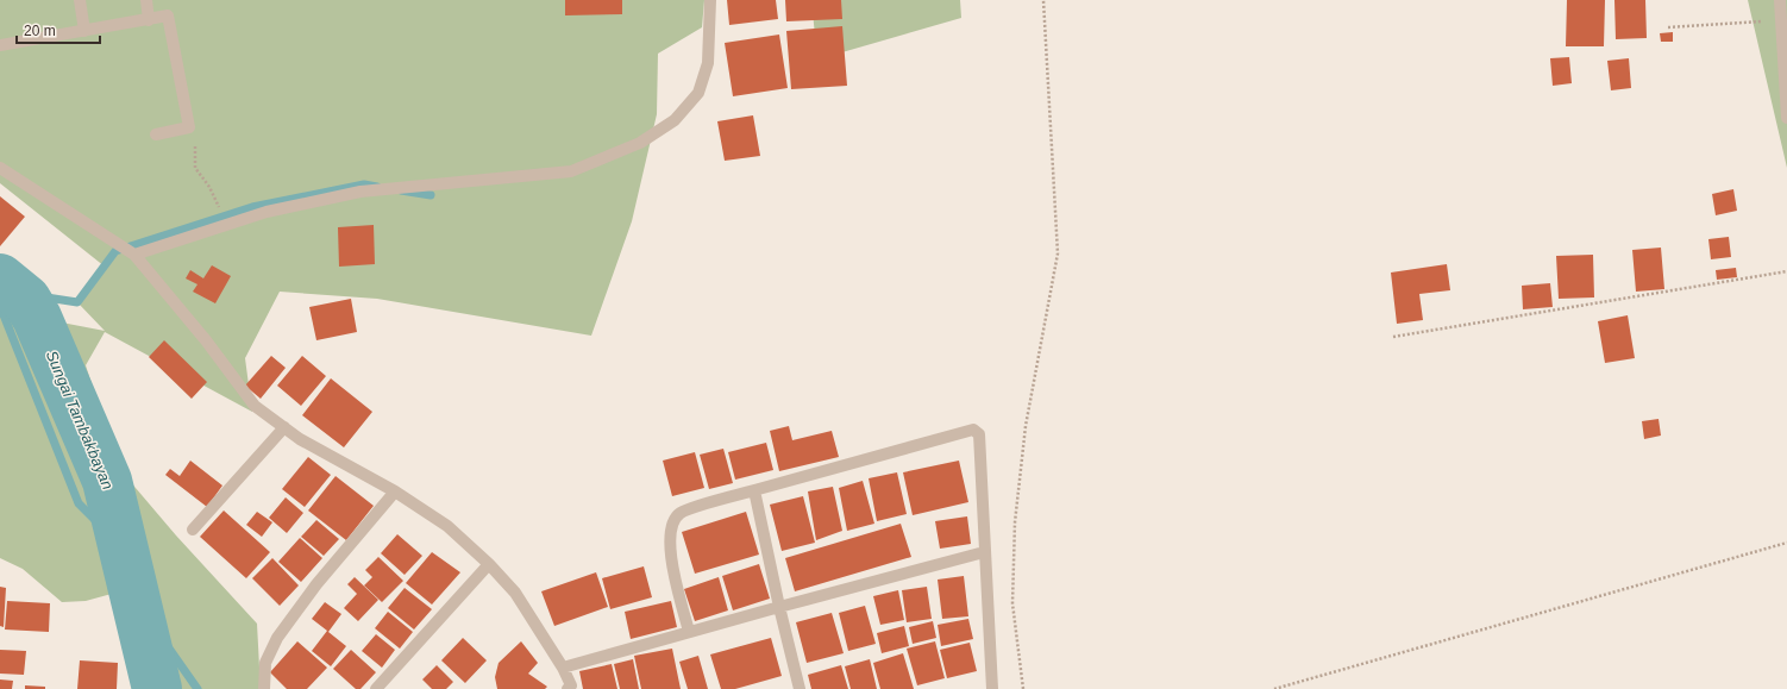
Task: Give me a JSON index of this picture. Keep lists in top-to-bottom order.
{
  "water": ["Sungai Tambakbayan"],
  "scale_bar": "20 m"
}
